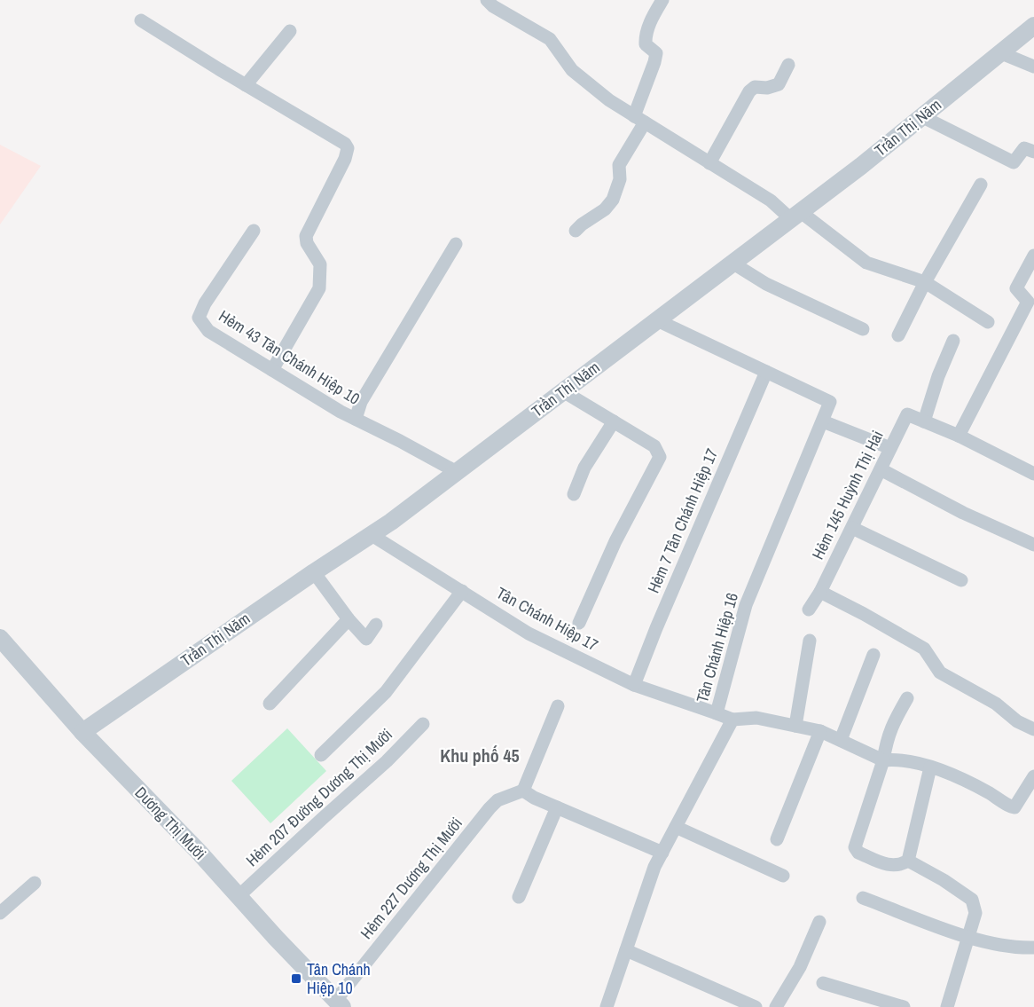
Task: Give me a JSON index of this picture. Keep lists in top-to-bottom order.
{
  "streets": {
    "street": [
      "Trần Thị Năm",
      "Hẻm 43 Tân Chánh Hiệp 10",
      "Hẻm 145 Huỳnh Thị Hai",
      "Hẻm 7 Tân Chánh Hiệp 17",
      "Tân Chánh Hiệp 17",
      "Tân Chánh Hiệp 16",
      "Hẻm 207 Đường Dương Thị Mười",
      "Dương Thị Mười",
      "Hẻm 227 Dương Thị Mười"
    ]
  },
  "crossings": [
    ["Trần Thị Năm", "Hẻm 43 Tân Chánh Hiệp 10"],
    ["Trần Thị Năm", "Tân Chánh Hiệp 17"],
    ["Trần Thị Năm", "Dương Thị Mười"],
    ["Hẻm 7 Tân Chánh Hiệp 17", "Tân Chánh Hiệp 17"],
    ["Hẻm 7 Tân Chánh Hiệp 17", "Tân Chánh Hiệp 16"],
    ["Tân Chánh Hiệp 17", "Tân Chánh Hiệp 16"],
    ["Hẻm 207 Đường Dương Thị Mười", "Dương Thị Mười"],
    ["Dương Thị Mười", "Hẻm 227 Dương Thị Mười"]
  ],
  "districts": ["Khu phố 45"],
  "places": {
    "transit": ["Tân Chánh Hiệp 10"]
  }
}
